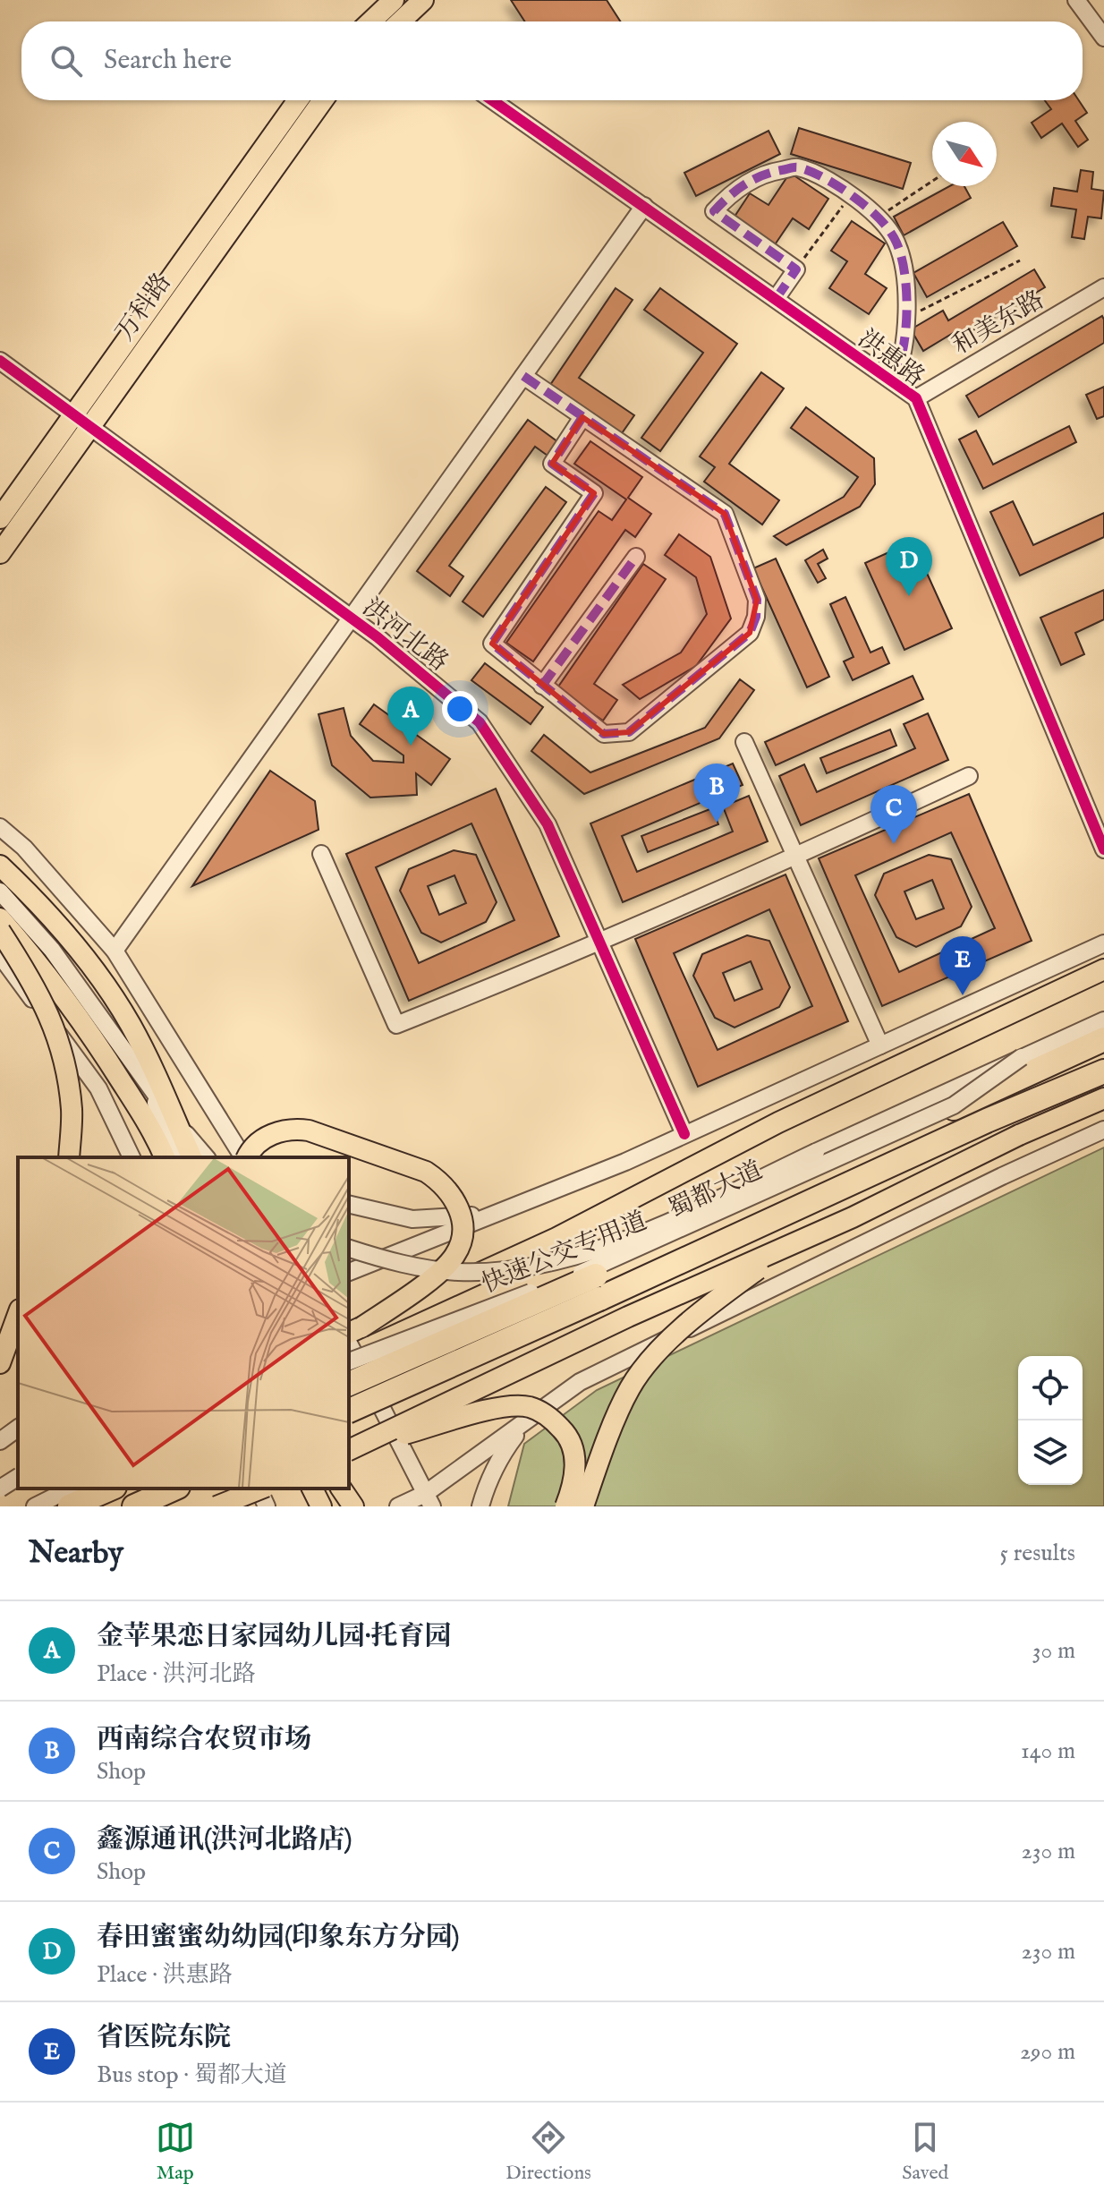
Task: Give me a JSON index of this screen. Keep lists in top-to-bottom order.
{
  "streets": {
    "highway": ["蜀都大道"],
    "main road": ["万科路"],
    "street": [
      "和美东路",
      "洪惠路",
      "洪河北路",
      "快速公交专用道"
    ]
  },
  "crossings": [
    ["万科路", "洪河北路"],
    ["和美东路", "洪惠路"]
  ],
  "north": "bottom right",
  "page": {
    "search": "Search here",
    "pins": [
      "D",
      "A",
      "B",
      "C",
      "E"
    ],
    "heading": ["Nearby", "5 results"],
    "list": [
      {
        "mark": "A",
        "name": "金苹果恋日家园幼儿园·托育园",
        "note": "Place · 洪河北路",
        "value": "30 m"
      },
      {
        "mark": "B",
        "name": "西南综合农贸市场",
        "note": "Shop",
        "value": "140 m"
      },
      {
        "mark": "C",
        "name": "鑫源通讯(洪河北路店)",
        "note": "Shop",
        "value": "230 m"
      },
      {
        "mark": "D",
        "name": "春田蜜蜜幼幼园(印象东方分园)",
        "note": "Place · 洪惠路",
        "value": "230 m"
      },
      {
        "mark": "E",
        "name": "省医院东院",
        "note": "Bus stop · 蜀都大道",
        "value": "290 m"
      }
    ],
    "nav": ["Map", "Directions", "Saved"]
  }
}
